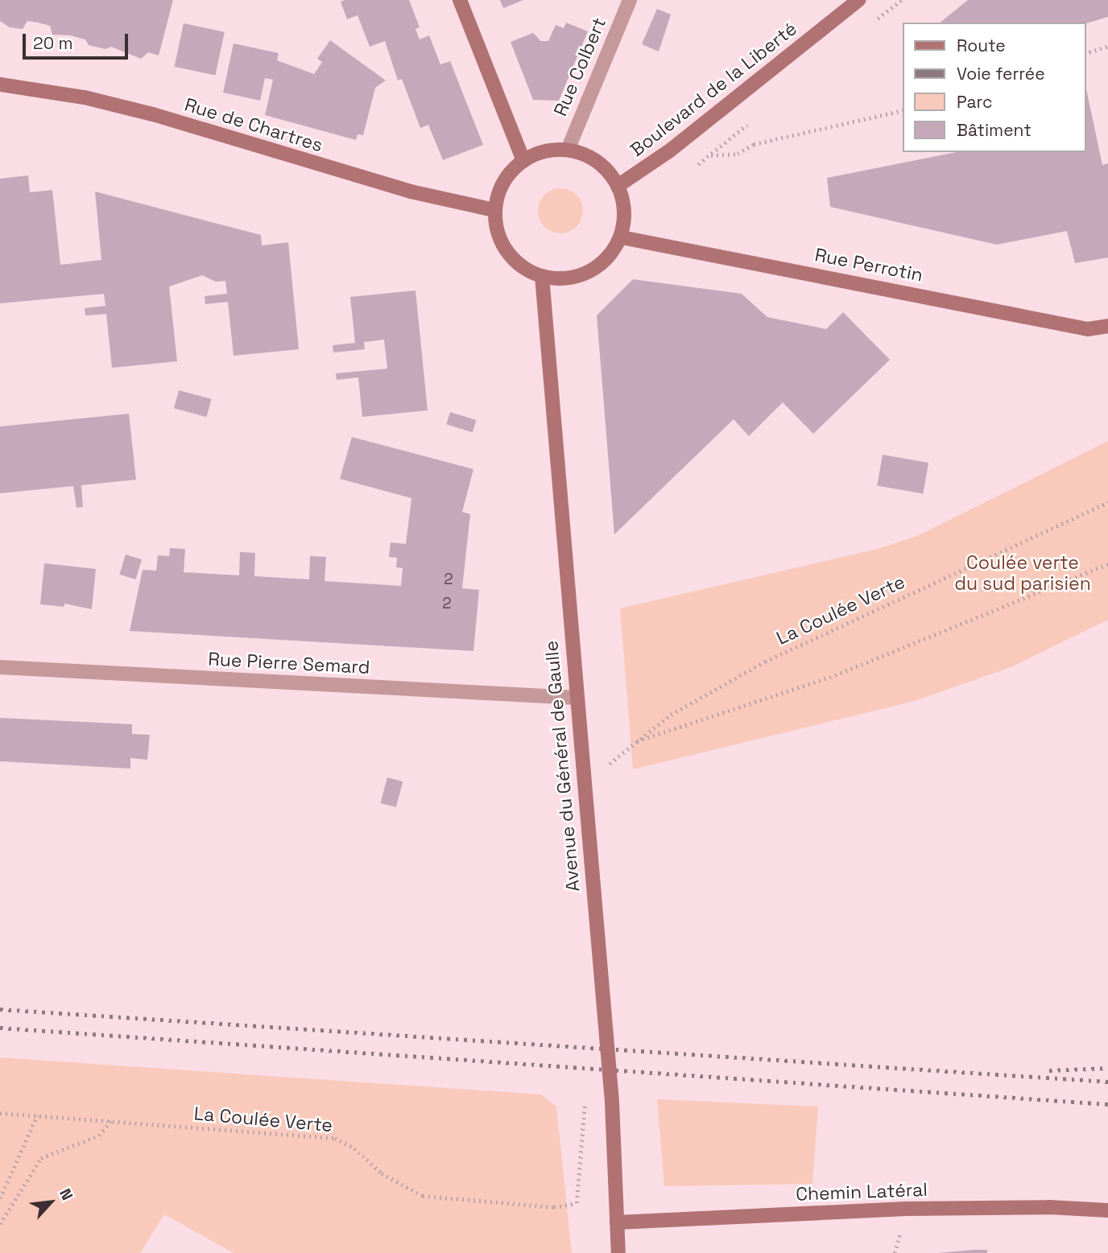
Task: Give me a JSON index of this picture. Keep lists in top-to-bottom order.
{
  "streets": {
    "main road": [
      "Boulevard de la Liberté",
      "Rue de Chartres",
      "Rue Perrotin",
      "Avenue du Général de Gaulle",
      "Chemin Latéral"
    ],
    "street": ["Rue Colbert", "Rue Pierre Semard"],
    "path": ["La Coulée Verte"]
  },
  "crossings": [
    ["Rue Colbert", "Boulevard de la Liberté"],
    ["Rue Colbert", "Rue de Chartres"],
    ["Rue Colbert", "Rue Perrotin"],
    ["Rue Colbert", "Avenue du Général de Gaulle"],
    ["Boulevard de la Liberté", "Rue de Chartres"],
    ["Boulevard de la Liberté", "Rue Perrotin"],
    ["Boulevard de la Liberté", "Avenue du Général de Gaulle"],
    ["Rue de Chartres", "Rue Perrotin"],
    ["Rue de Chartres", "Avenue du Général de Gaulle"],
    ["Rue Perrotin", "Avenue du Général de Gaulle"],
    ["Rue Pierre Semard", "Avenue du Général de Gaulle"],
    ["Avenue du Général de Gaulle", "Chemin Latéral"]
  ],
  "parks": ["Coulée verte du sud parisien"],
  "house_numbers": ["2", "2"],
  "legend": [
    "Route",
    "Voie ferrée",
    "Parc",
    "Bâtiment"
  ],
  "scale_bar": "20 m",
  "north": "top right"
}
